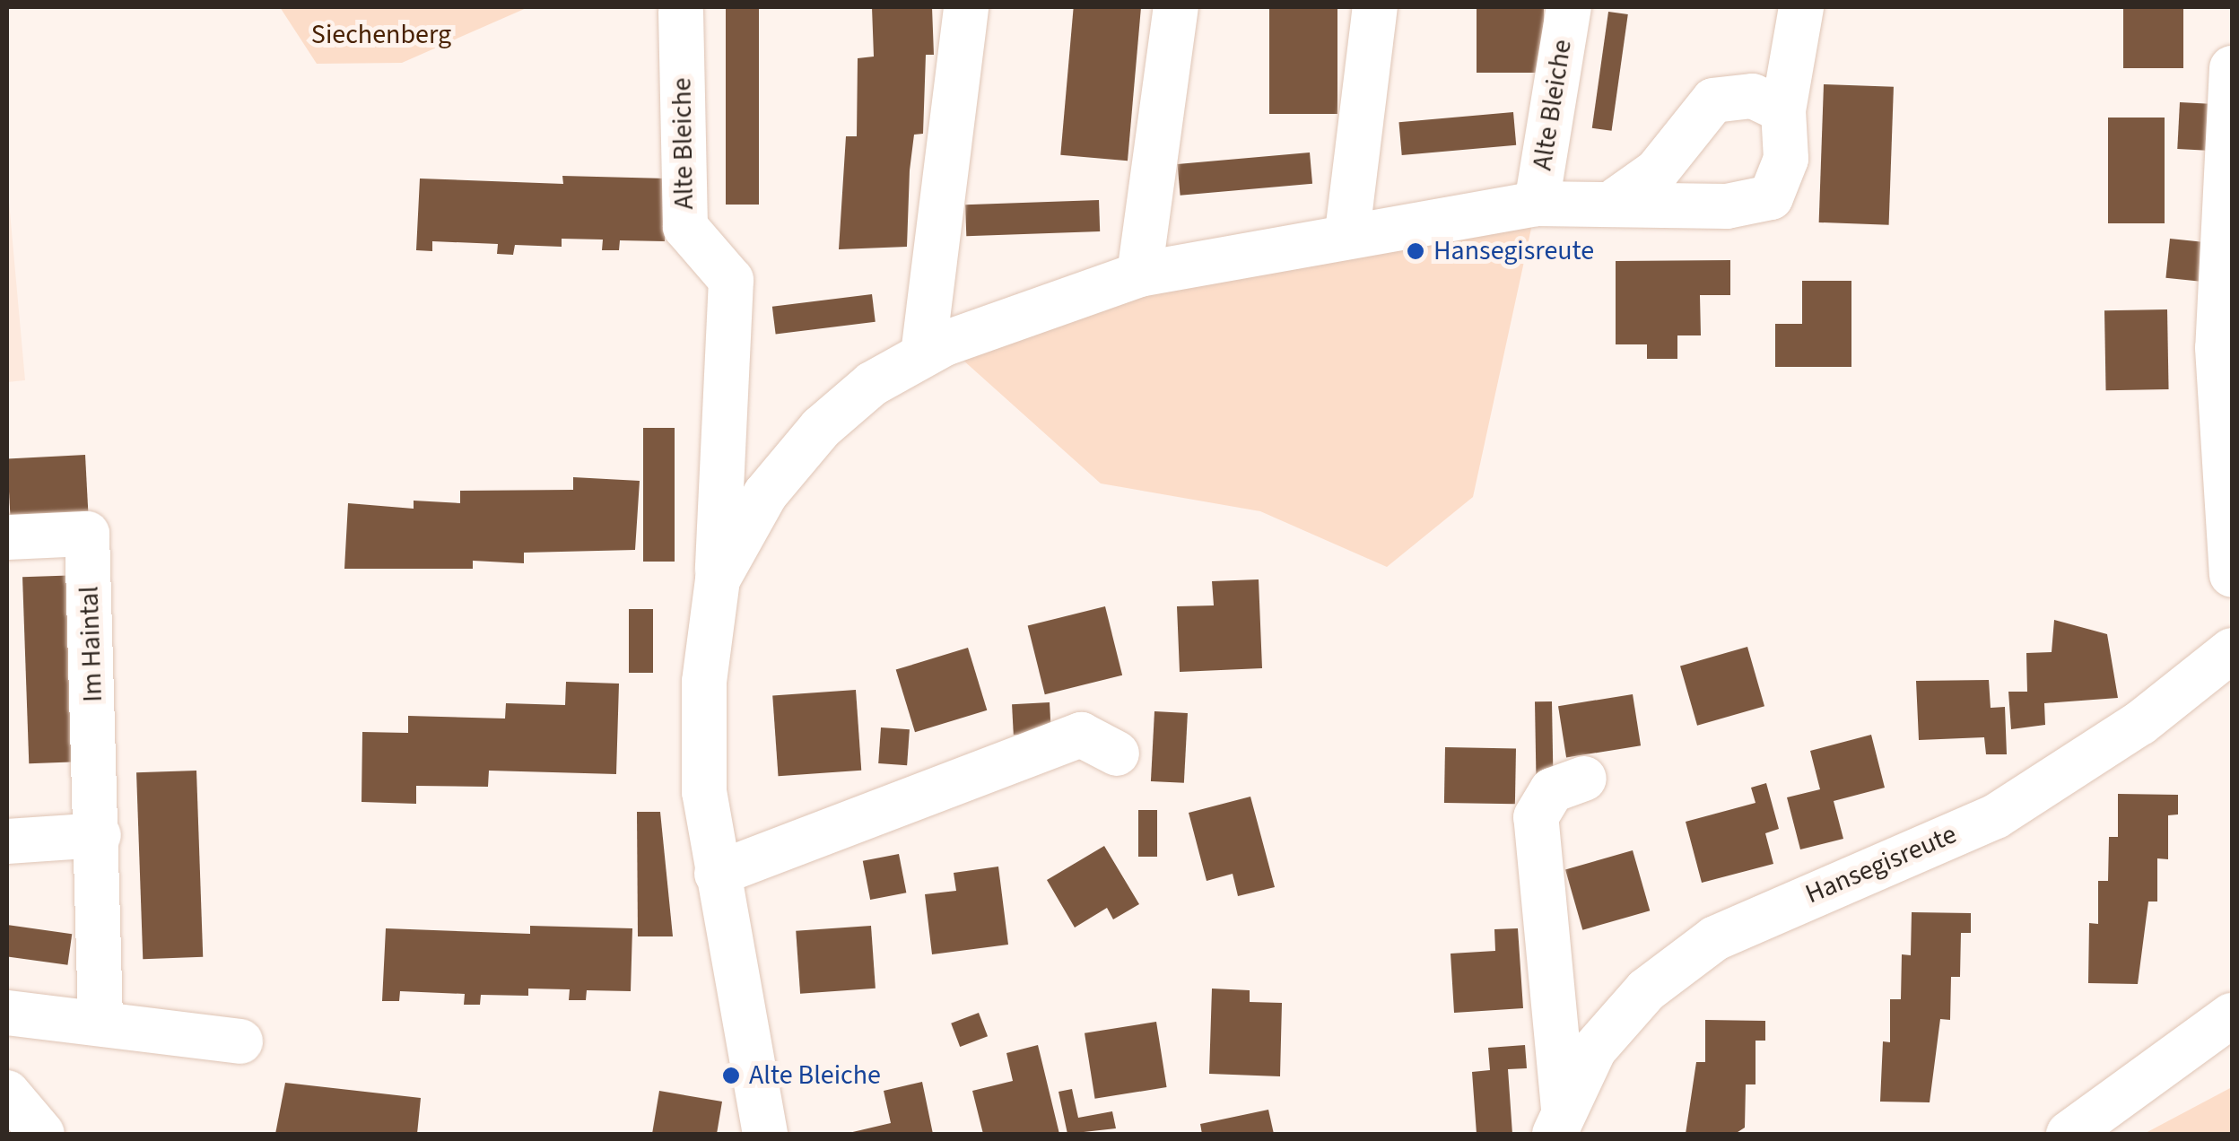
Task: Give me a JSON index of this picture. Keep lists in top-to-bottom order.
{
  "streets": {
    "street": ["Alte Bleiche", "Im Haintal", "Hansegisreute"]
  },
  "parks": ["Siechenberg"],
  "places": ["Hansegisreute", "Alte Bleiche"]
}
